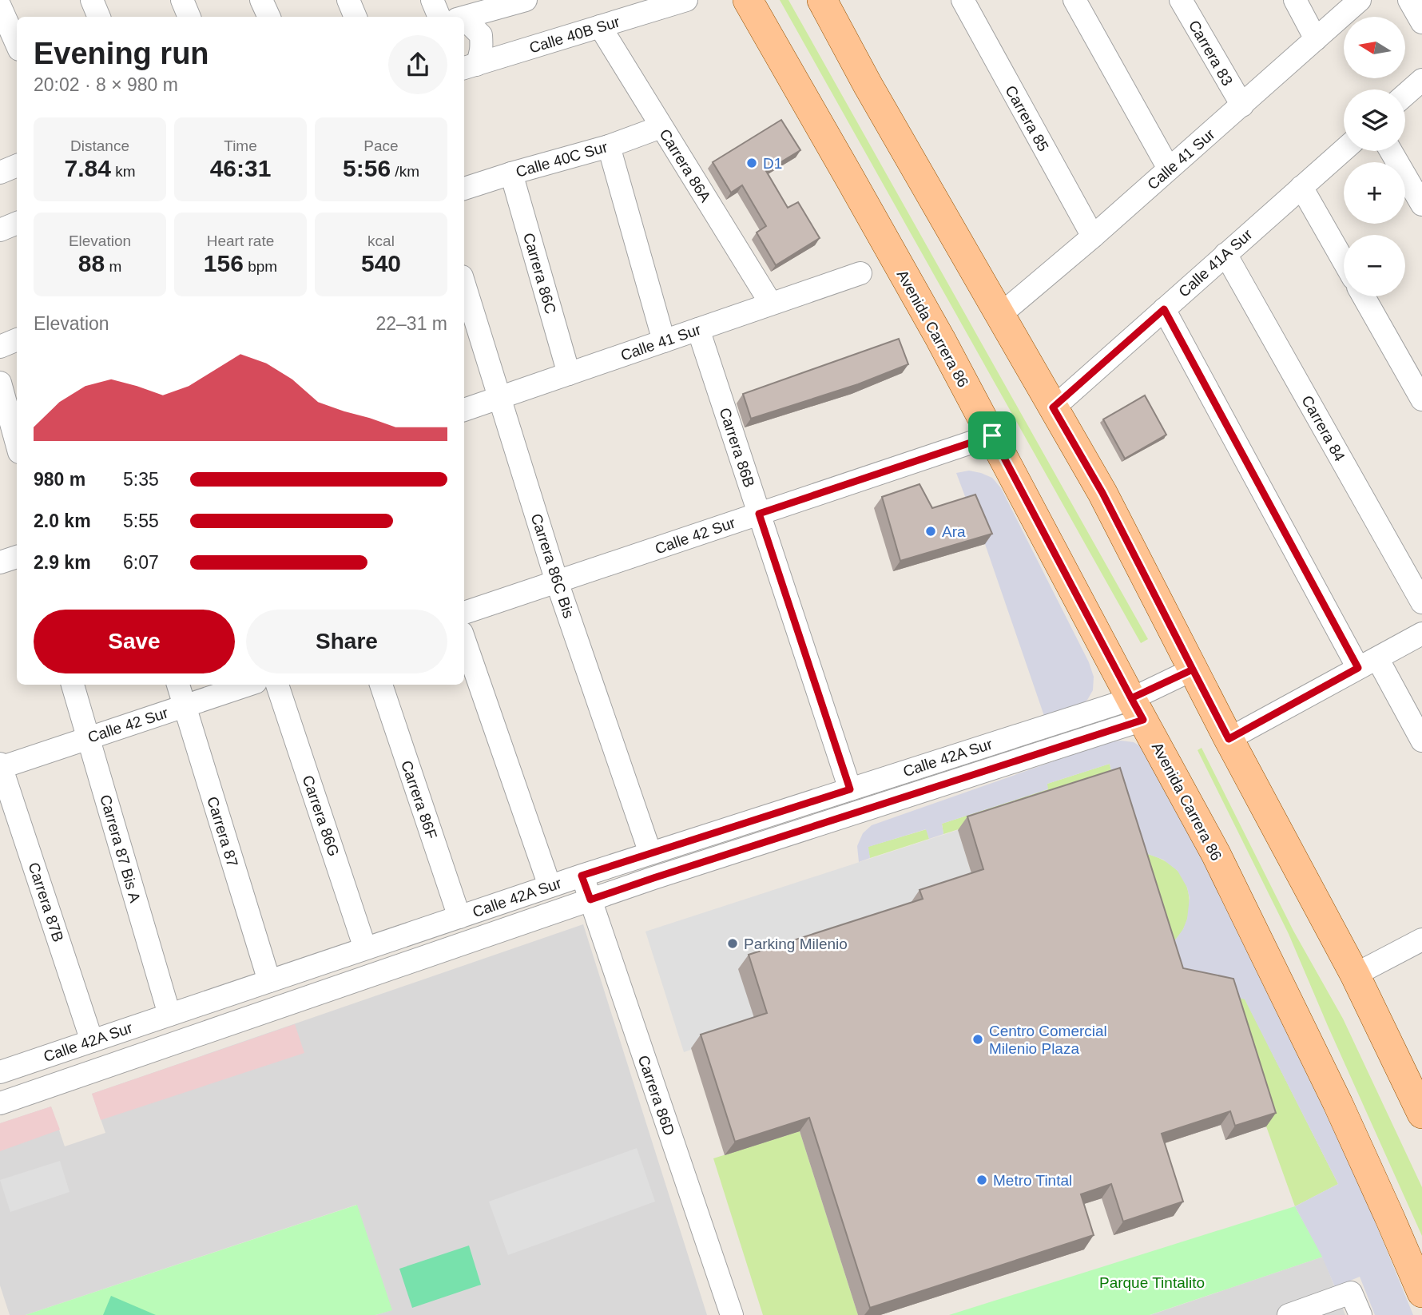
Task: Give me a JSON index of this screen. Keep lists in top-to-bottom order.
{
  "streets": {
    "main road": ["Avenida Carrera 86"],
    "street": [
      "Calle 40B Sur",
      "Carrera 83",
      "Carrera 85",
      "Calle 40C Sur",
      "Calle 41 Sur",
      "Carrera 86A",
      "Calle 41A Sur",
      "Carrera 86C",
      "Carrera 84",
      "Carrera 86B",
      "Calle 42 Sur",
      "Carrera 86C Bis",
      "Calle 42A Sur",
      "Carrera 86F",
      "Carrera 86G",
      "Carrera 87",
      "Carrera 87 Bis A",
      "Carrera 87B",
      "Carrera 86D"
    ]
  },
  "crossings": [
    ["Calle 40B Sur", "Carrera 86A"],
    ["Carrera 83", "Calle 41 Sur"],
    ["Carrera 85", "Calle 41 Sur"],
    ["Calle 40C Sur", "Carrera 86A"],
    ["Calle 40C Sur", "Carrera 86C"],
    ["Calle 41 Sur", "Carrera 86A"],
    ["Calle 41 Sur", "Carrera 86C"],
    ["Calle 41 Sur", "Carrera 86B"],
    ["Calle 41 Sur", "Carrera 86C Bis"],
    ["Calle 41A Sur", "Carrera 84"],
    ["Avenida Carrera 86", "Calle 42 Sur"],
    ["Avenida Carrera 86", "Calle 42A Sur"],
    ["Carrera 86B", "Calle 42 Sur"],
    ["Carrera 86B", "Calle 42A Sur"],
    ["Calle 42 Sur", "Carrera 86C Bis"],
    ["Calle 42 Sur", "Carrera 87"],
    ["Calle 42 Sur", "Carrera 87 Bis A"],
    ["Calle 42 Sur", "Carrera 87B"],
    ["Carrera 86C Bis", "Calle 42A Sur"],
    ["Calle 42A Sur", "Carrera 86F"],
    ["Calle 42A Sur", "Carrera 86G"],
    ["Calle 42A Sur", "Carrera 87"],
    ["Calle 42A Sur", "Carrera 87 Bis A"],
    ["Calle 42A Sur", "Carrera 87B"],
    ["Calle 42A Sur", "Carrera 86D"]
  ],
  "parks": ["Parque Tintalito"],
  "places": [
    "D1",
    "Ara",
    "Parking Milenio",
    "Centro Comercial Milenio Plaza",
    "Metro Tintal"
  ],
  "north": "left",
  "page": {
    "map_buttons": ["+", "−"],
    "heading": ["Evening run", "20:02 · 8 × 980 m"],
    "stats": [
      ["Distance", "7.84 km"],
      ["Time", "46:31"],
      ["Pace", "5:56 /km"],
      ["Elevation", "88 m"],
      ["Heart rate", "156 bpm"],
      ["kcal", "540"]
    ],
    "chart": ["Elevation", "22–31 m"],
    "list": [
      {
        "name": "980 m",
        "note": "5:35"
      },
      {
        "name": "2.0 km",
        "note": "5:55"
      },
      {
        "name": "2.9 km",
        "note": "6:07"
      }
    ],
    "buttons": ["Save", "Share"]
  }
}
